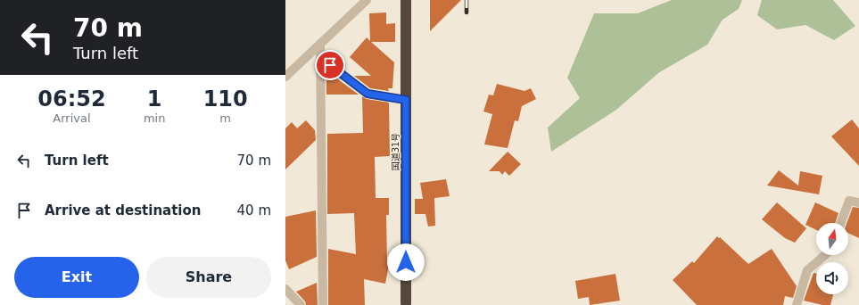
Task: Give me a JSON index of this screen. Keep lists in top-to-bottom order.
{
  "streets": {
    "highway": ["国道31号"]
  },
  "north": "top",
  "page": {
    "turn": ["70 m", "Turn left"],
    "eta": [
      "06:52",
      "Arrival",
      "1",
      "min",
      "110",
      "m"
    ],
    "list": [
      {
        "name": "Turn left",
        "value": "70 m"
      },
      {
        "name": "Arrive at destination",
        "value": "40 m"
      }
    ],
    "buttons": ["Exit", "Share"]
  }
}
